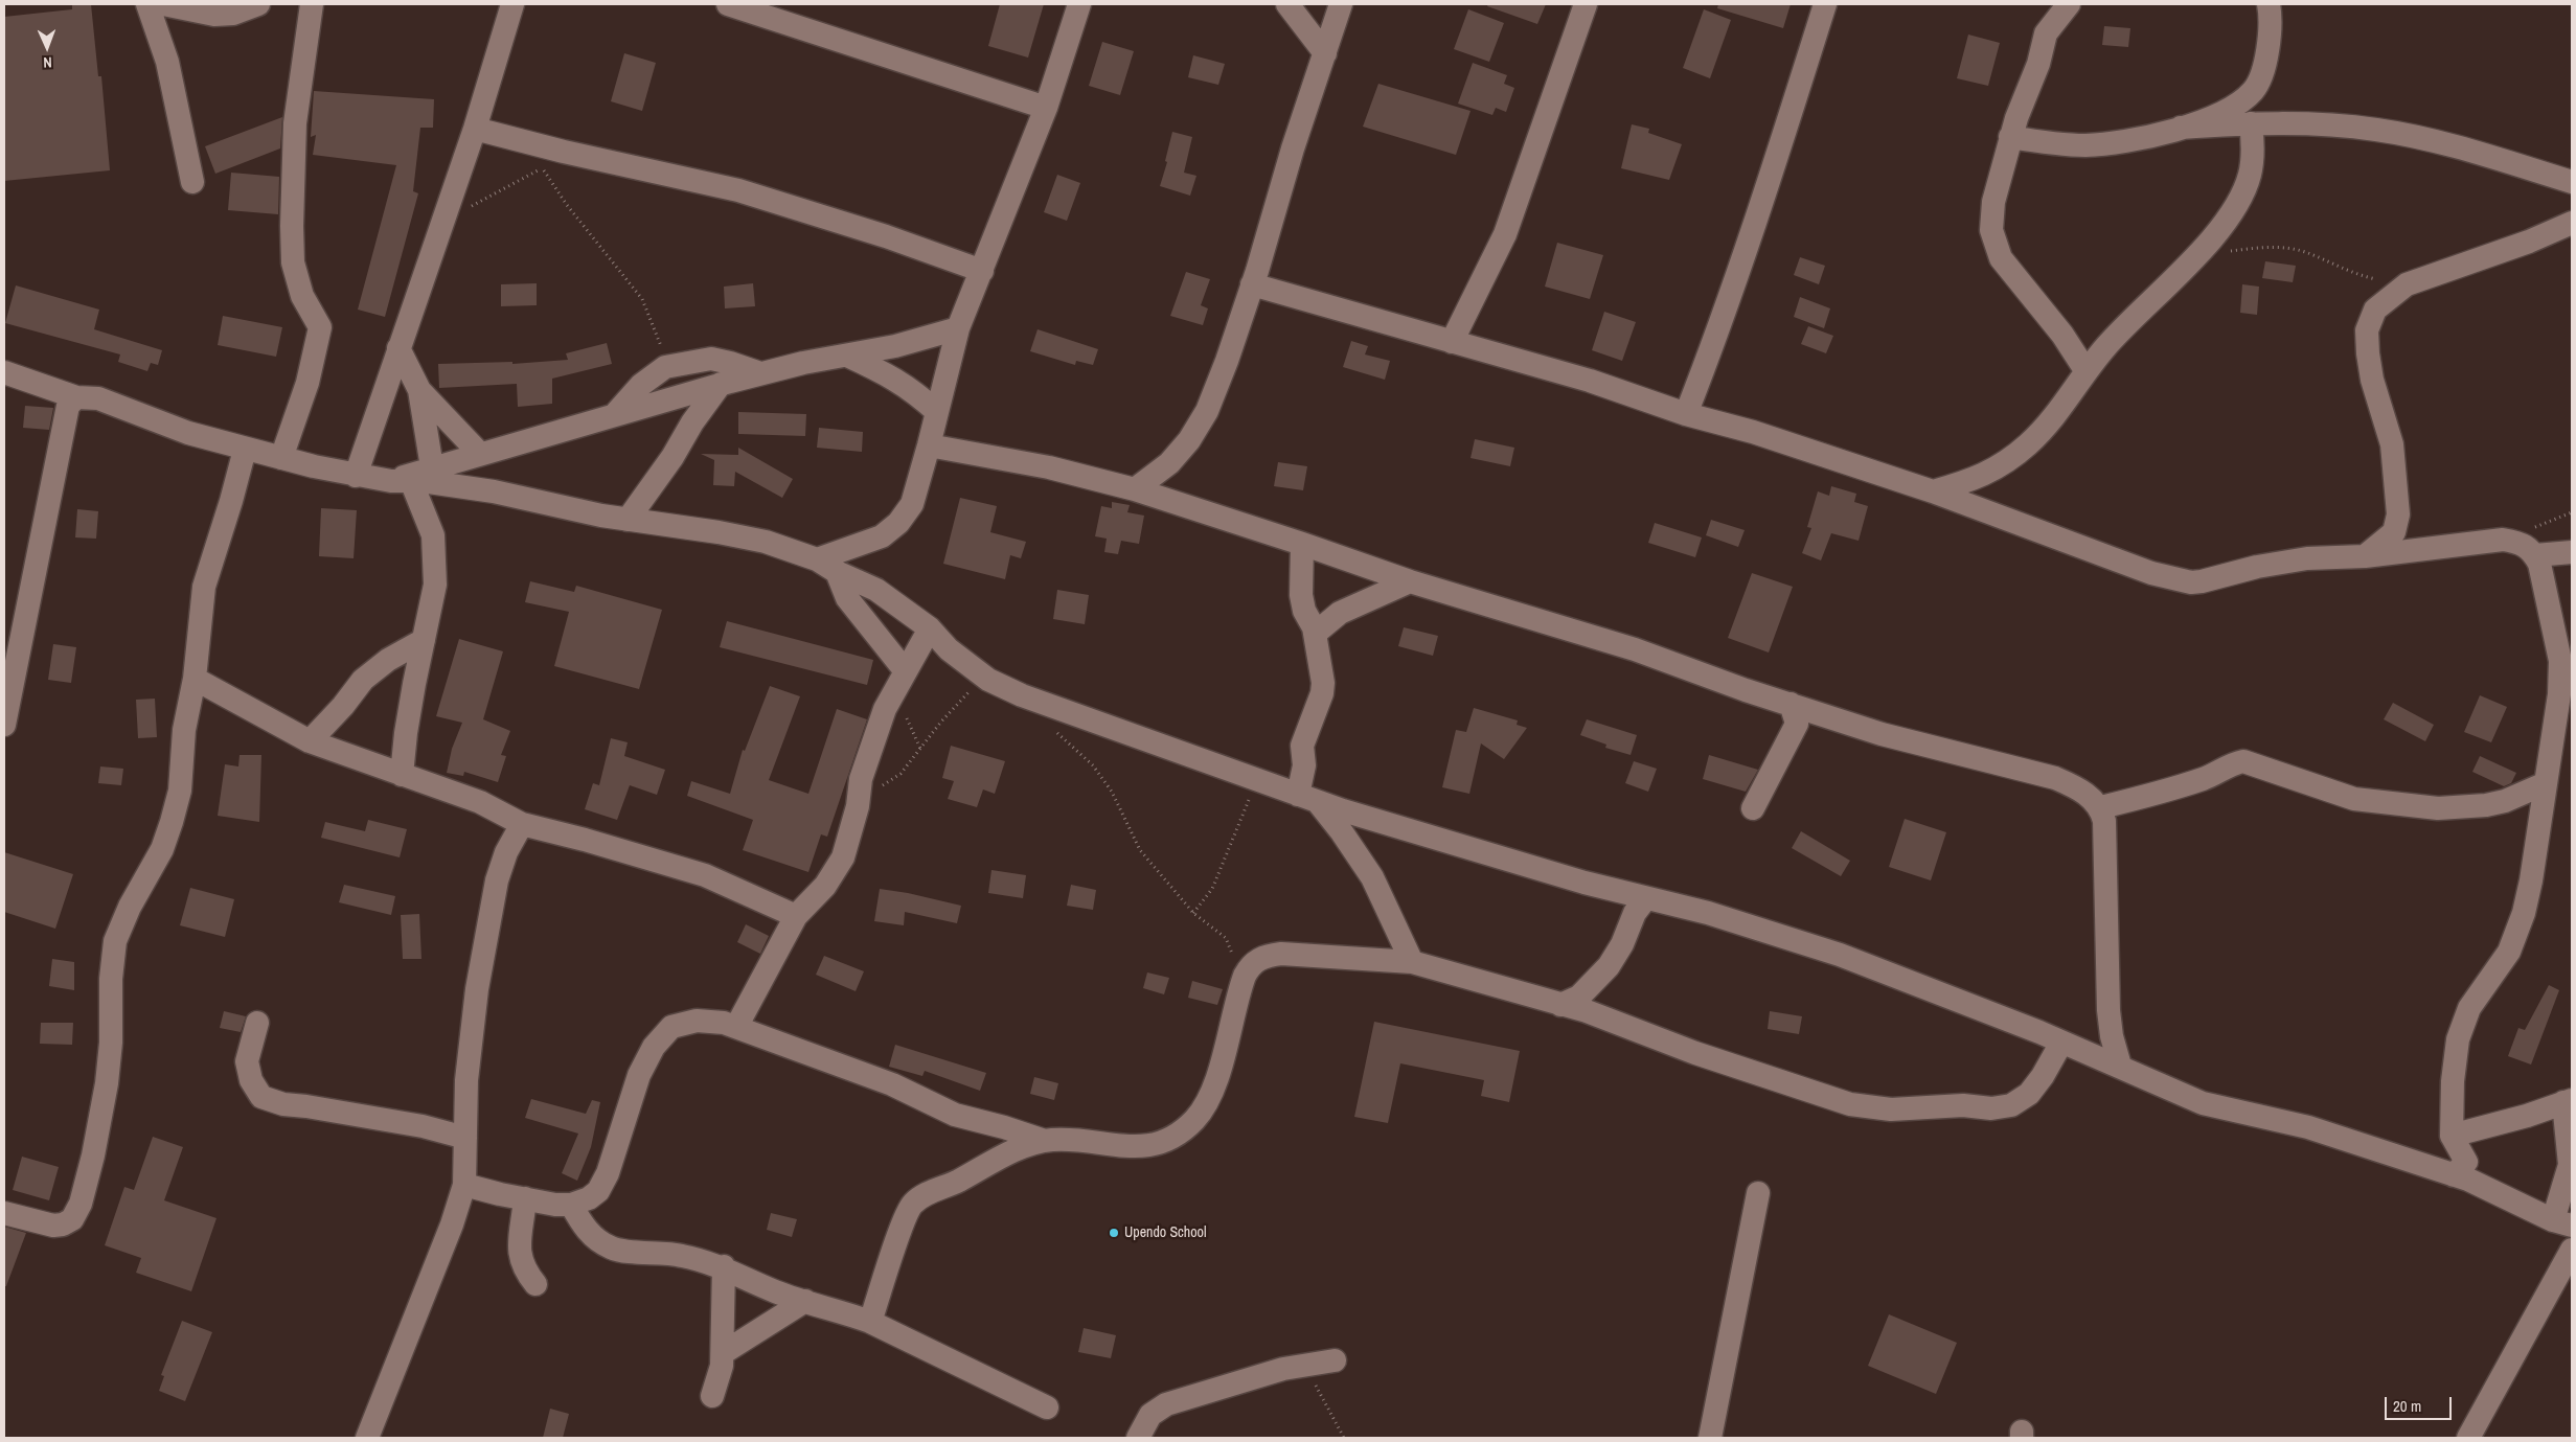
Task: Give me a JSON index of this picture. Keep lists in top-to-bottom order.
{
  "places": ["Upendo School"],
  "scale_bar": "20 m",
  "north": "bottom"
}
